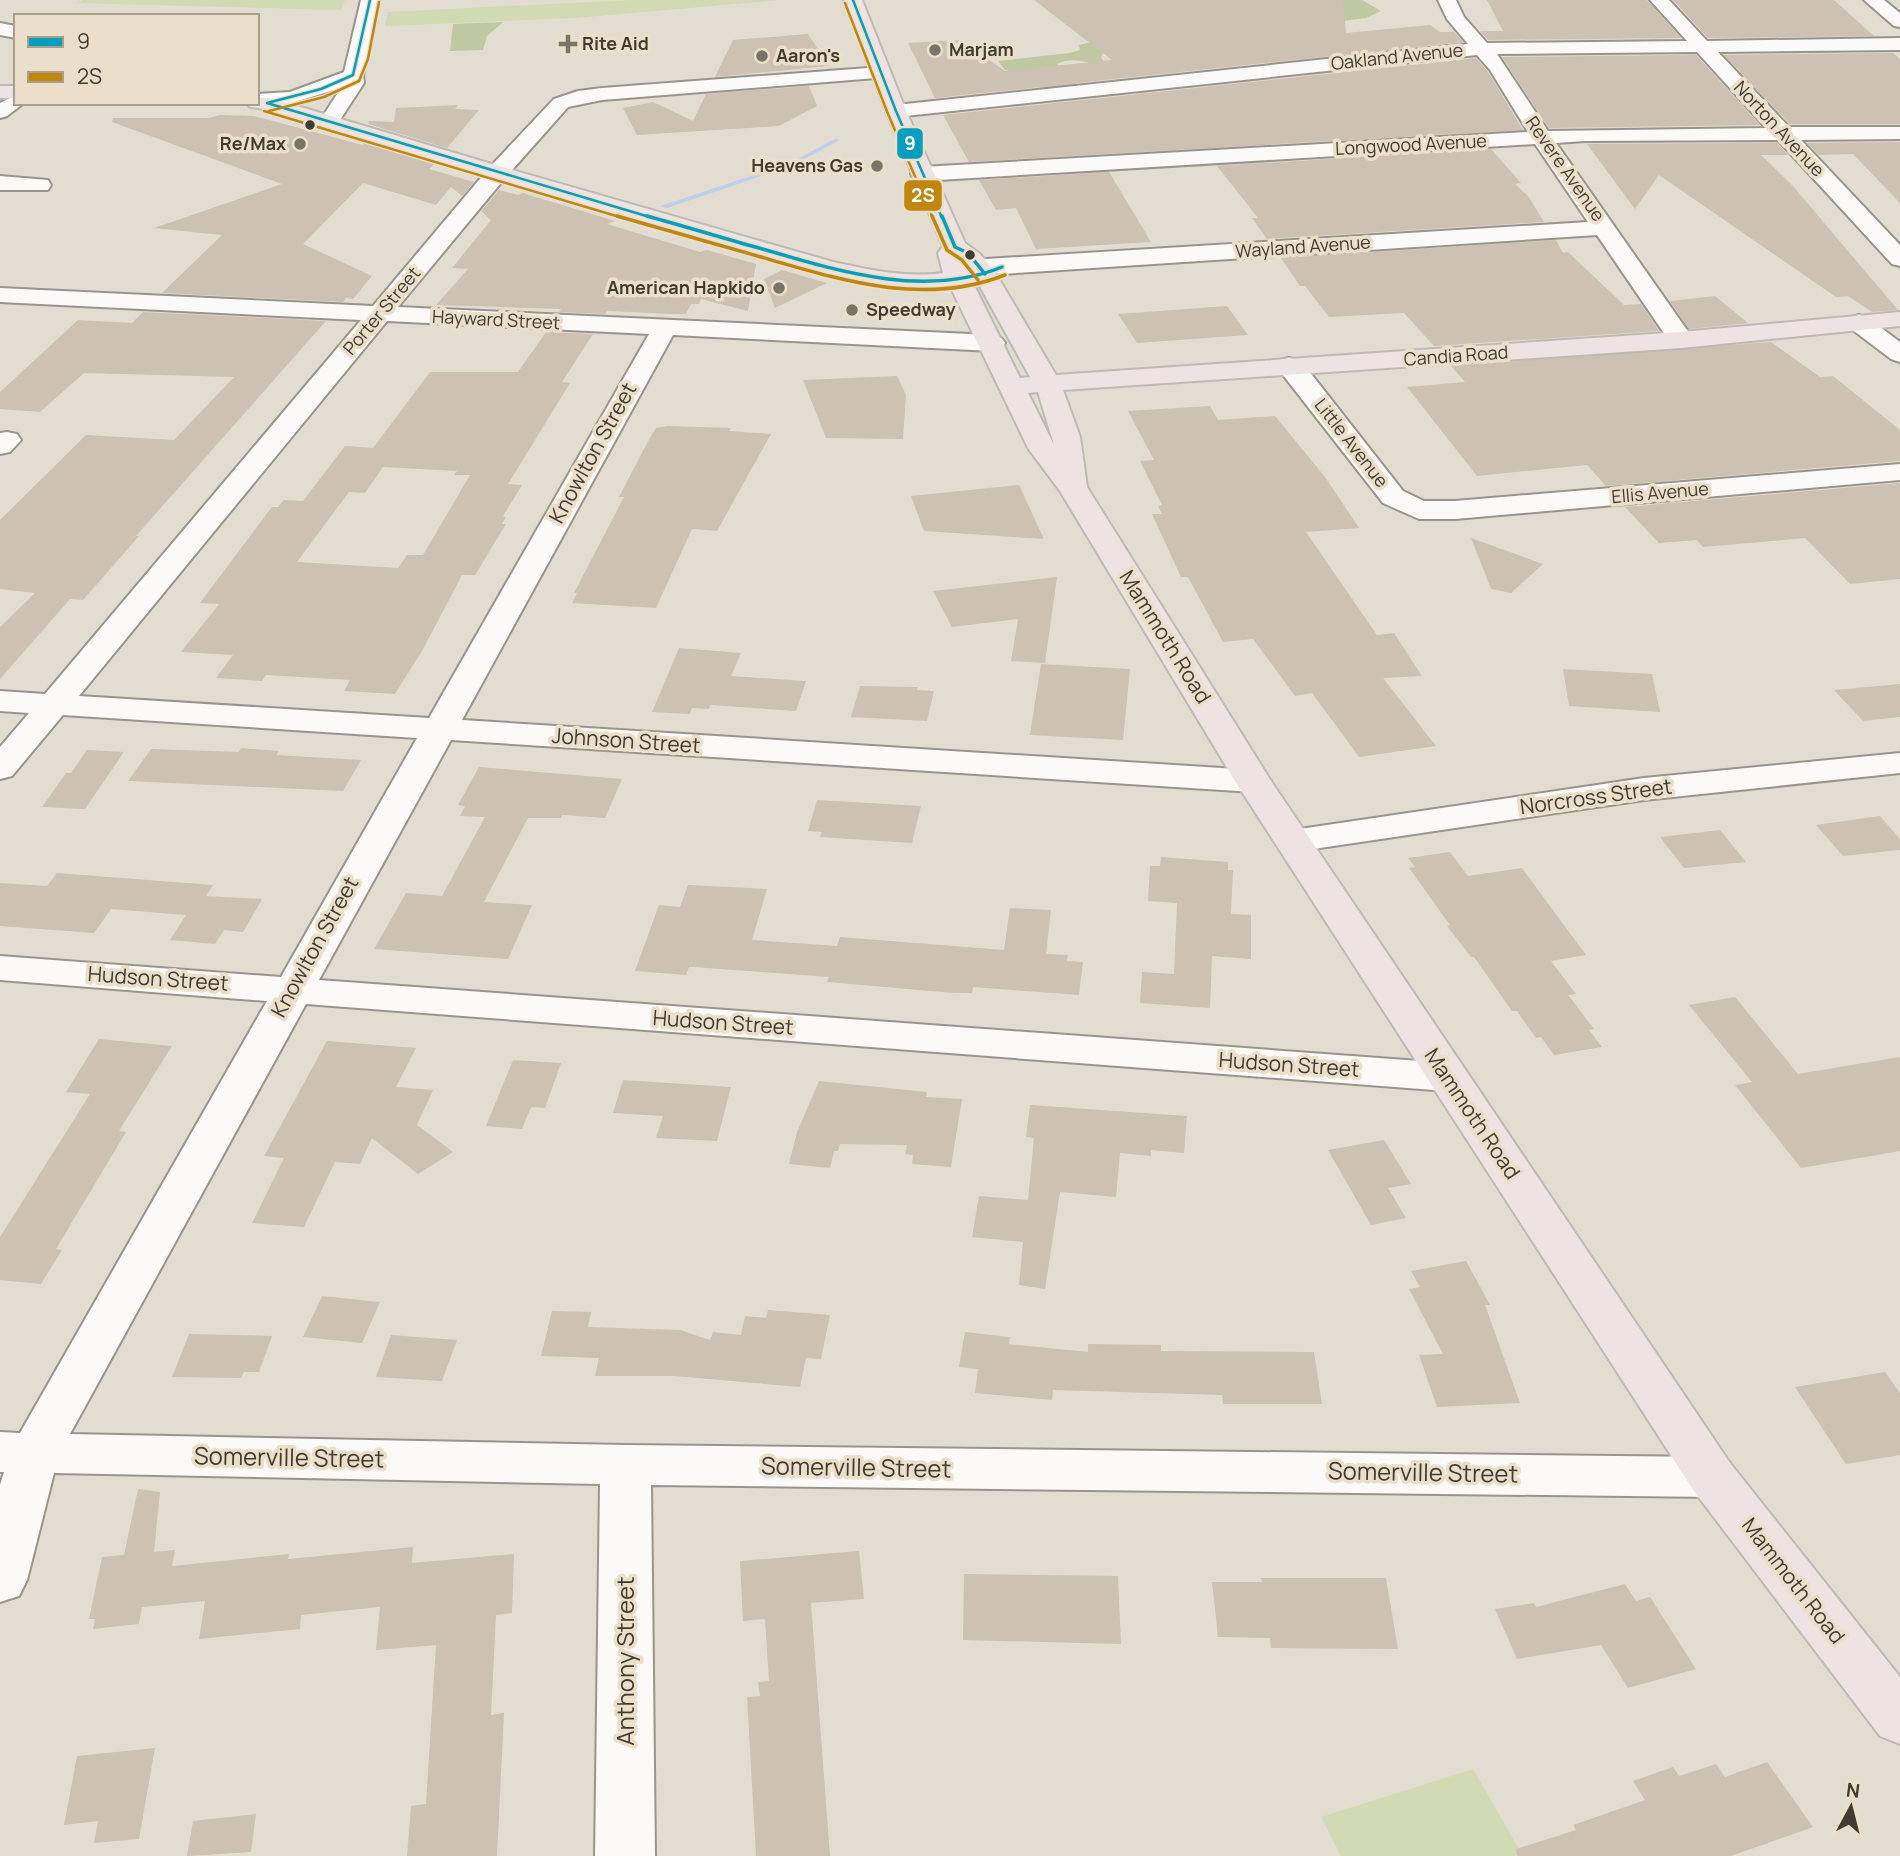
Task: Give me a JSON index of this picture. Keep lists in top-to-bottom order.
{
  "streets": {
    "main road": ["Candia Road", "Mammoth Road"],
    "street": [
      "Oakland Avenue",
      "Norton Avenue",
      "Longwood Avenue",
      "Revere Avenue",
      "Wayland Avenue",
      "Porter Street",
      "Hayward Street",
      "Little Avenue",
      "Knowlton Street",
      "Ellis Avenue",
      "Johnson Street",
      "Norcross Street",
      "Hudson Street",
      "Somerville Street",
      "Anthony Street"
    ]
  },
  "crossings": [
    ["Oakland Avenue", "Norton Avenue"],
    ["Oakland Avenue", "Revere Avenue"],
    ["Oakland Avenue", "Mammoth Road"],
    ["Norton Avenue", "Longwood Avenue"],
    ["Longwood Avenue", "Revere Avenue"],
    ["Longwood Avenue", "Mammoth Road"],
    ["Revere Avenue", "Wayland Avenue"],
    ["Revere Avenue", "Candia Road"],
    ["Wayland Avenue", "Mammoth Road"],
    ["Porter Street", "Hayward Street"],
    ["Porter Street", "Mammoth Road"],
    ["Porter Street", "Johnson Street"],
    ["Hayward Street", "Knowlton Street"],
    ["Hayward Street", "Mammoth Road"],
    ["Candia Road", "Little Avenue"],
    ["Candia Road", "Mammoth Road"],
    ["Little Avenue", "Ellis Avenue"],
    ["Knowlton Street", "Johnson Street"],
    ["Knowlton Street", "Hudson Street"],
    ["Knowlton Street", "Somerville Street"],
    ["Mammoth Road", "Johnson Street"],
    ["Mammoth Road", "Norcross Street"],
    ["Mammoth Road", "Hudson Street"],
    ["Mammoth Road", "Somerville Street"],
    ["Somerville Street", "Anthony Street"]
  ],
  "places": {
    "health": ["Rite Aid"],
    "other": [
      "Marjam",
      "Aaron's",
      "Re/Max",
      "Heavens Gas",
      "American Hapkido",
      "Speedway"
    ]
  },
  "lines": ["transit line 9", "transit line 2S"],
  "legend": ["9", "2S"],
  "north": "top"
}
